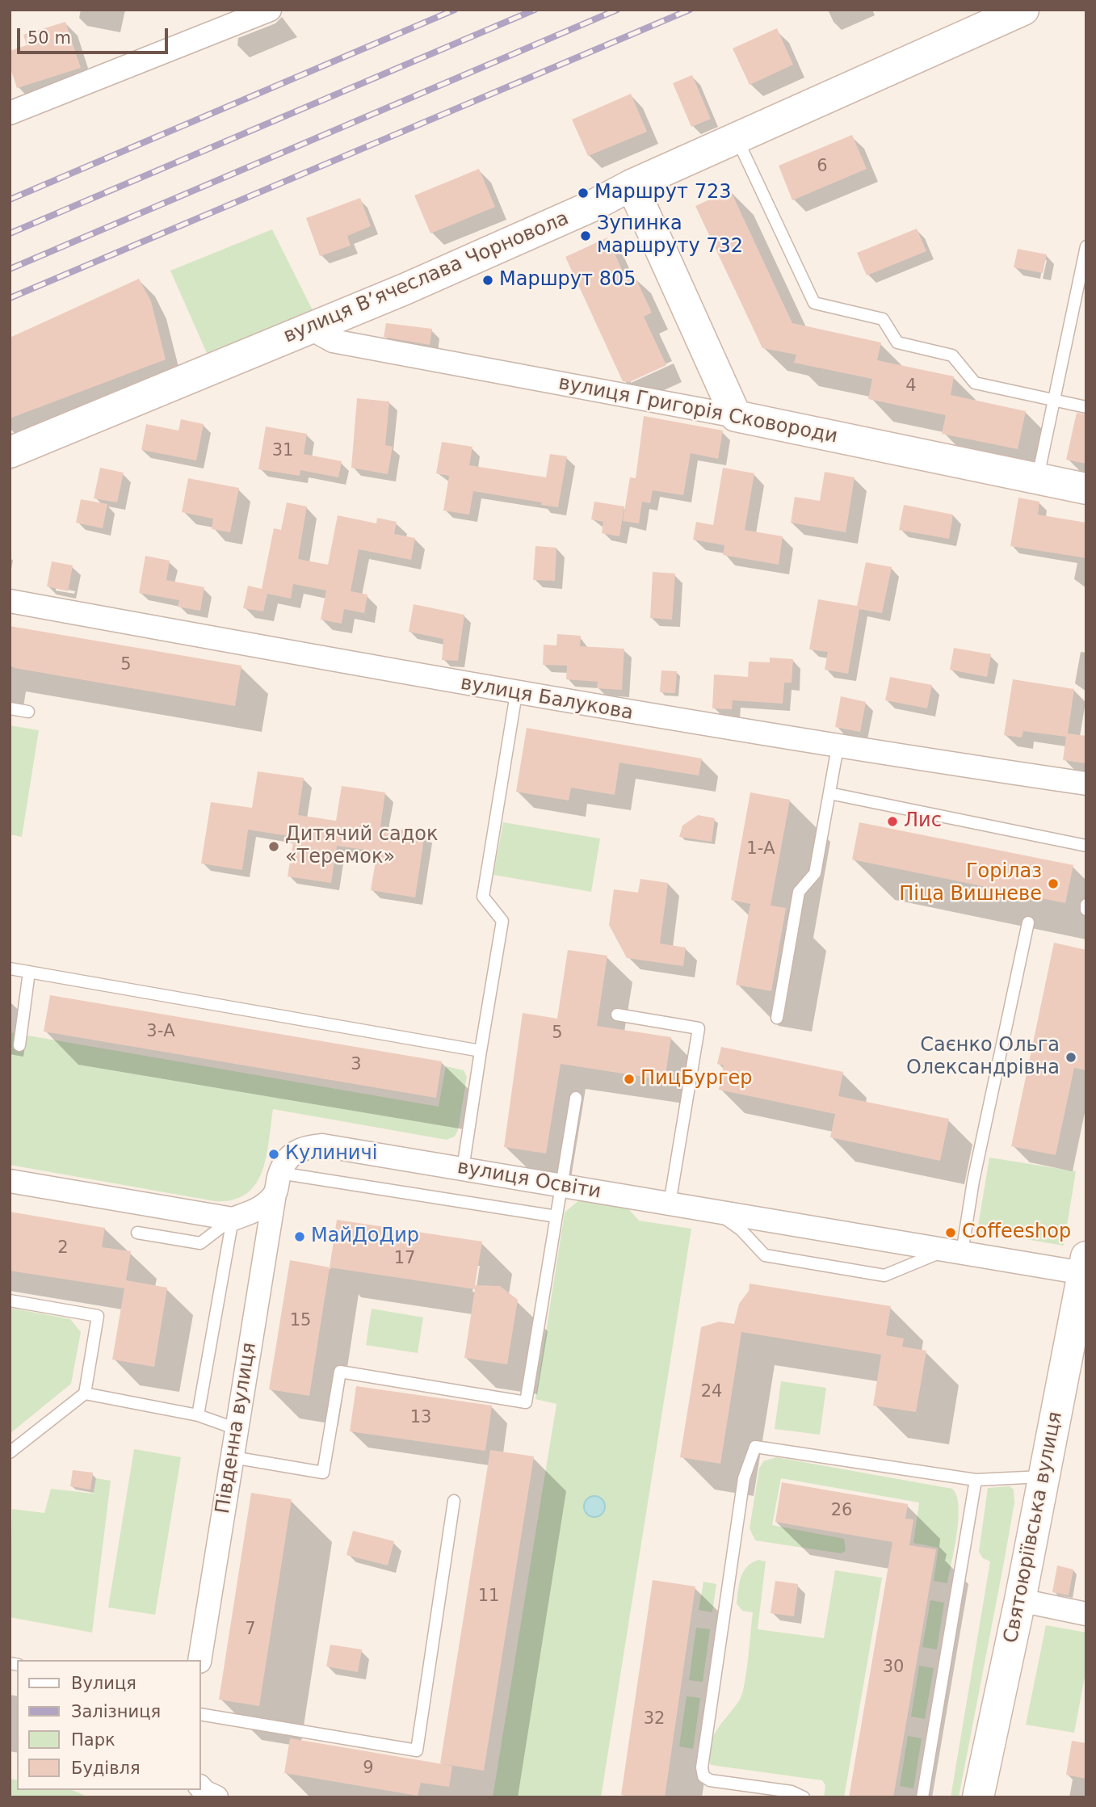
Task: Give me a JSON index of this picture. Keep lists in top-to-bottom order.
{
  "streets": {
    "street": [
      "вулиця Вʼячеслава Чорновола",
      "вулиця Григорія Сковороди",
      "вулиця Балукова",
      "вулиця Освіти",
      "Південна вулиця",
      "Святоюріївська вулиця"
    ]
  },
  "crossings": [
    ["вулиця Вʼячеслава Чорновола", "вулиця Григорія Сковороди"],
    ["вулиця Освіти", "Південна вулиця"],
    ["вулиця Освіти", "Святоюріївська вулиця"]
  ],
  "places": [
    "Маршрут 723",
    "Зупинка маршруту 732",
    "Маршрут 805",
    "Лис",
    "Дитячий садок «Теремок»",
    "Горілаз Піца Вишневе",
    "Саєнко Ольга Олександрівна",
    "ПицБургер",
    "Кулиничі",
    "Coffeeshop",
    "МайДоДир"
  ],
  "house_numbers": [
    "6",
    "4",
    "31",
    "5",
    "1-А",
    "3-А",
    "5",
    "3",
    "2",
    "17",
    "15",
    "24",
    "13",
    "26",
    "11",
    "7",
    "30",
    "32",
    "9"
  ],
  "legend": [
    "Вулиця",
    "Залізниця",
    "Парк",
    "Будівля"
  ],
  "scale_bar": "50 m"
}
